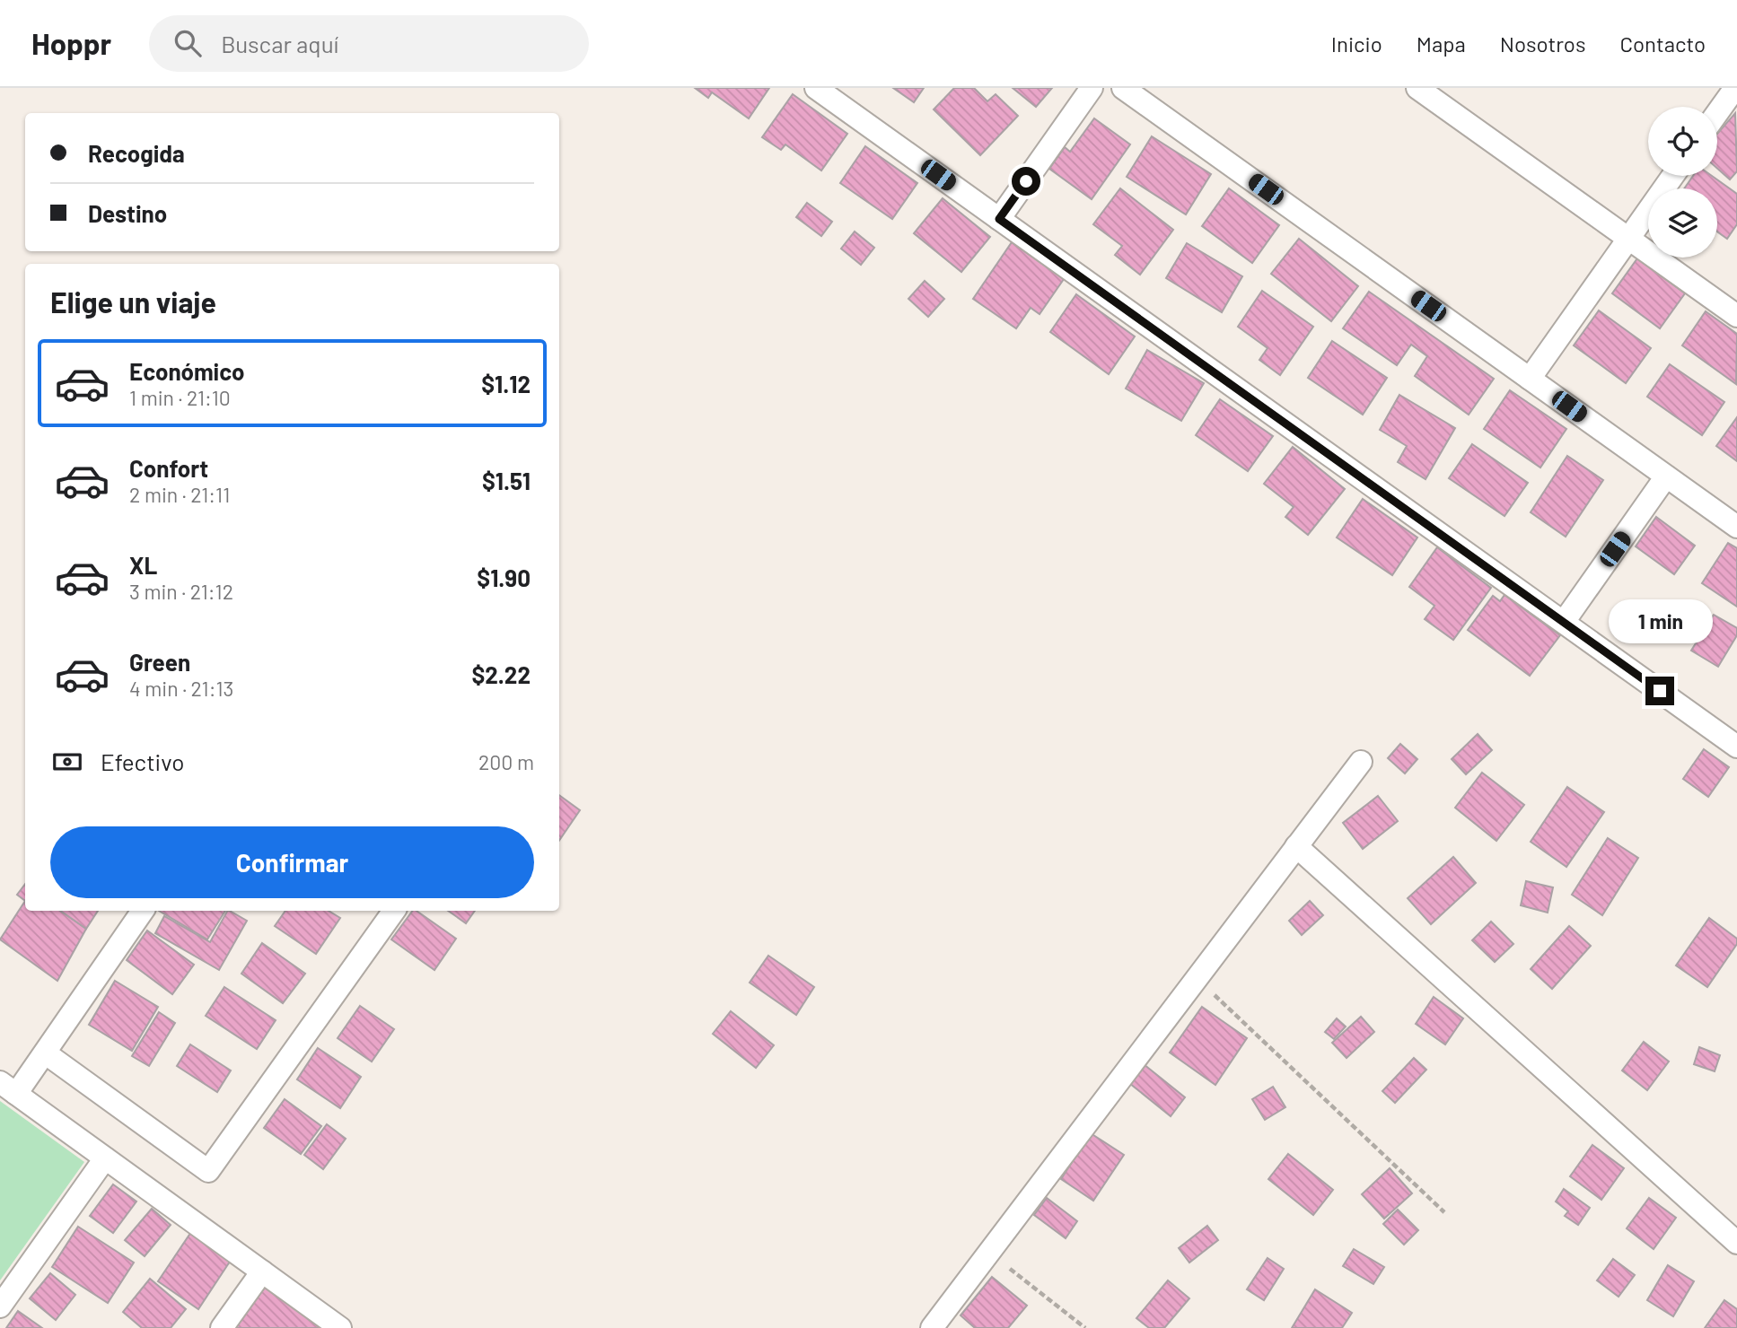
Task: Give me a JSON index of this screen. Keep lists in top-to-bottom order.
{
  "page": {
    "header": "Hoppr",
    "search": "Buscar aquí",
    "nav": [
      "Inicio",
      "Mapa",
      "Nosotros",
      "Contacto"
    ],
    "banner": ["Recogida", "Destino"],
    "heading": "Elige un viaje",
    "list": [
      {
        "name": "Económico",
        "note": "1 min · 21:10",
        "value": "$1.12"
      },
      {
        "name": "Confort",
        "note": "2 min · 21:11",
        "value": "$1.51"
      },
      {
        "name": "XL",
        "note": "3 min · 21:12",
        "value": "$1.90"
      },
      {
        "name": "Green",
        "note": "4 min · 21:13",
        "value": "$2.22"
      }
    ],
    "bubble": "1 min",
    "pay": ["Efectivo", "200 m"],
    "buttons": "Confirmar"
  }
}
